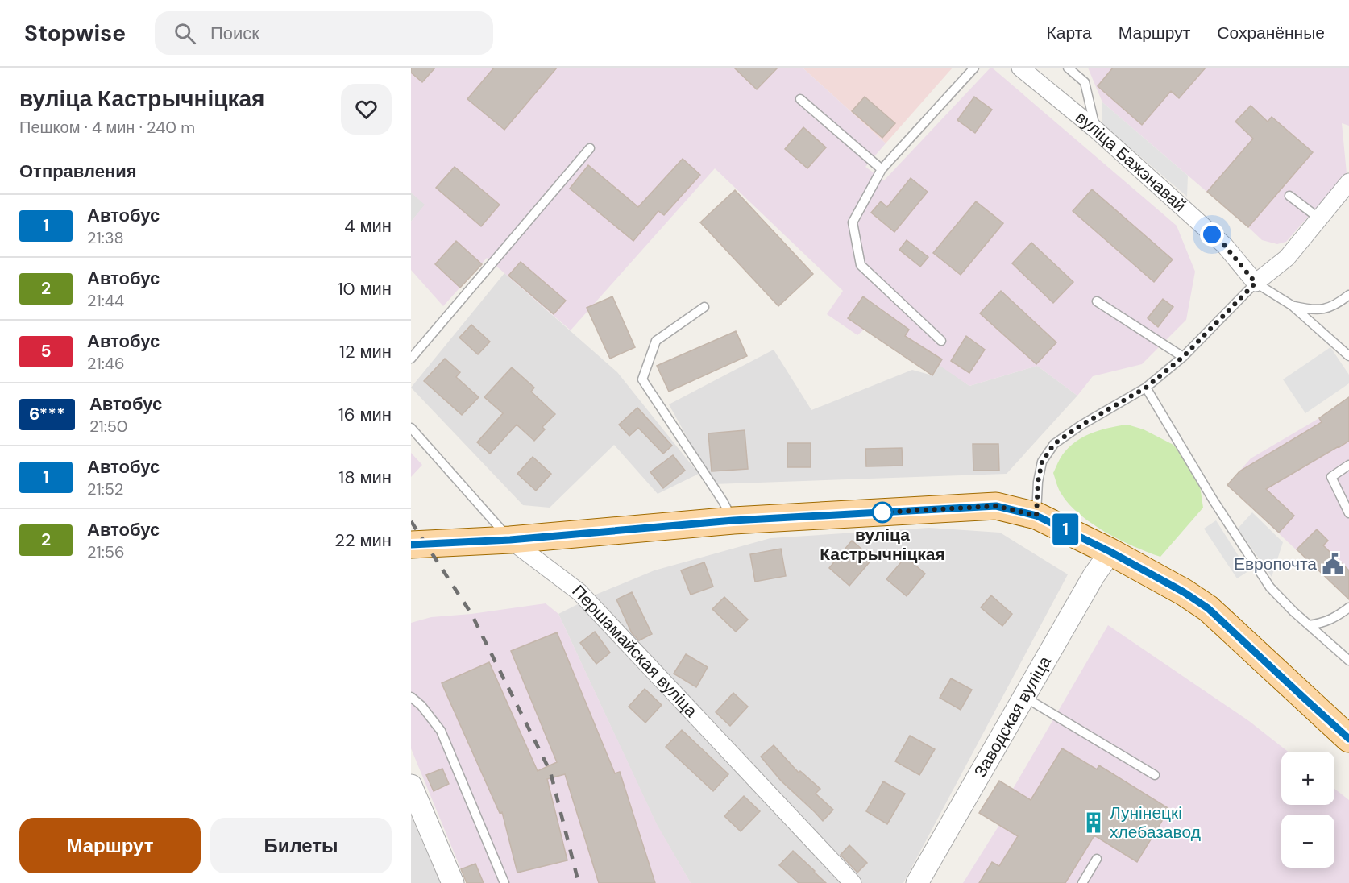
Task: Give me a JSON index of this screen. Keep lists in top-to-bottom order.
{
  "streets": {
    "street": ["вуліца Бажэнавай", "Першамайская вуліца", "Заводская вуліца"]
  },
  "places": {
    "other": ["вуліца Кастрычніцкая"],
    "public building": ["Европочта"],
    "building": ["Лунінецкі хлебазавод"]
  },
  "lines": ["bus line 1"],
  "page": {
    "header": "Stopwise",
    "search": "Поиск",
    "nav": ["Карта", "Маршрут", "Сохранённые"],
    "heading": [
      ["вуліца Кастрычніцкая", "Пешком · 4 мин · 240 m"],
      "Отправления"
    ],
    "on_map": "1",
    "list": [
      {
        "mark": "1",
        "name": "Автобус",
        "note": "21:38",
        "value": "4 мин"
      },
      {
        "mark": "2",
        "name": "Автобус",
        "note": "21:44",
        "value": "10 мин"
      },
      {
        "mark": "5",
        "name": "Автобус",
        "note": "21:46",
        "value": "12 мин"
      },
      {
        "mark": "6***",
        "name": "Автобус",
        "note": "21:50",
        "value": "16 мин"
      },
      {
        "mark": "1",
        "name": "Автобус",
        "note": "21:52",
        "value": "18 мин"
      },
      {
        "mark": "2",
        "name": "Автобус",
        "note": "21:56",
        "value": "22 мин"
      }
    ],
    "map_buttons": ["+", "−"],
    "buttons": ["Маршрут", "Билеты"]
  }
}
